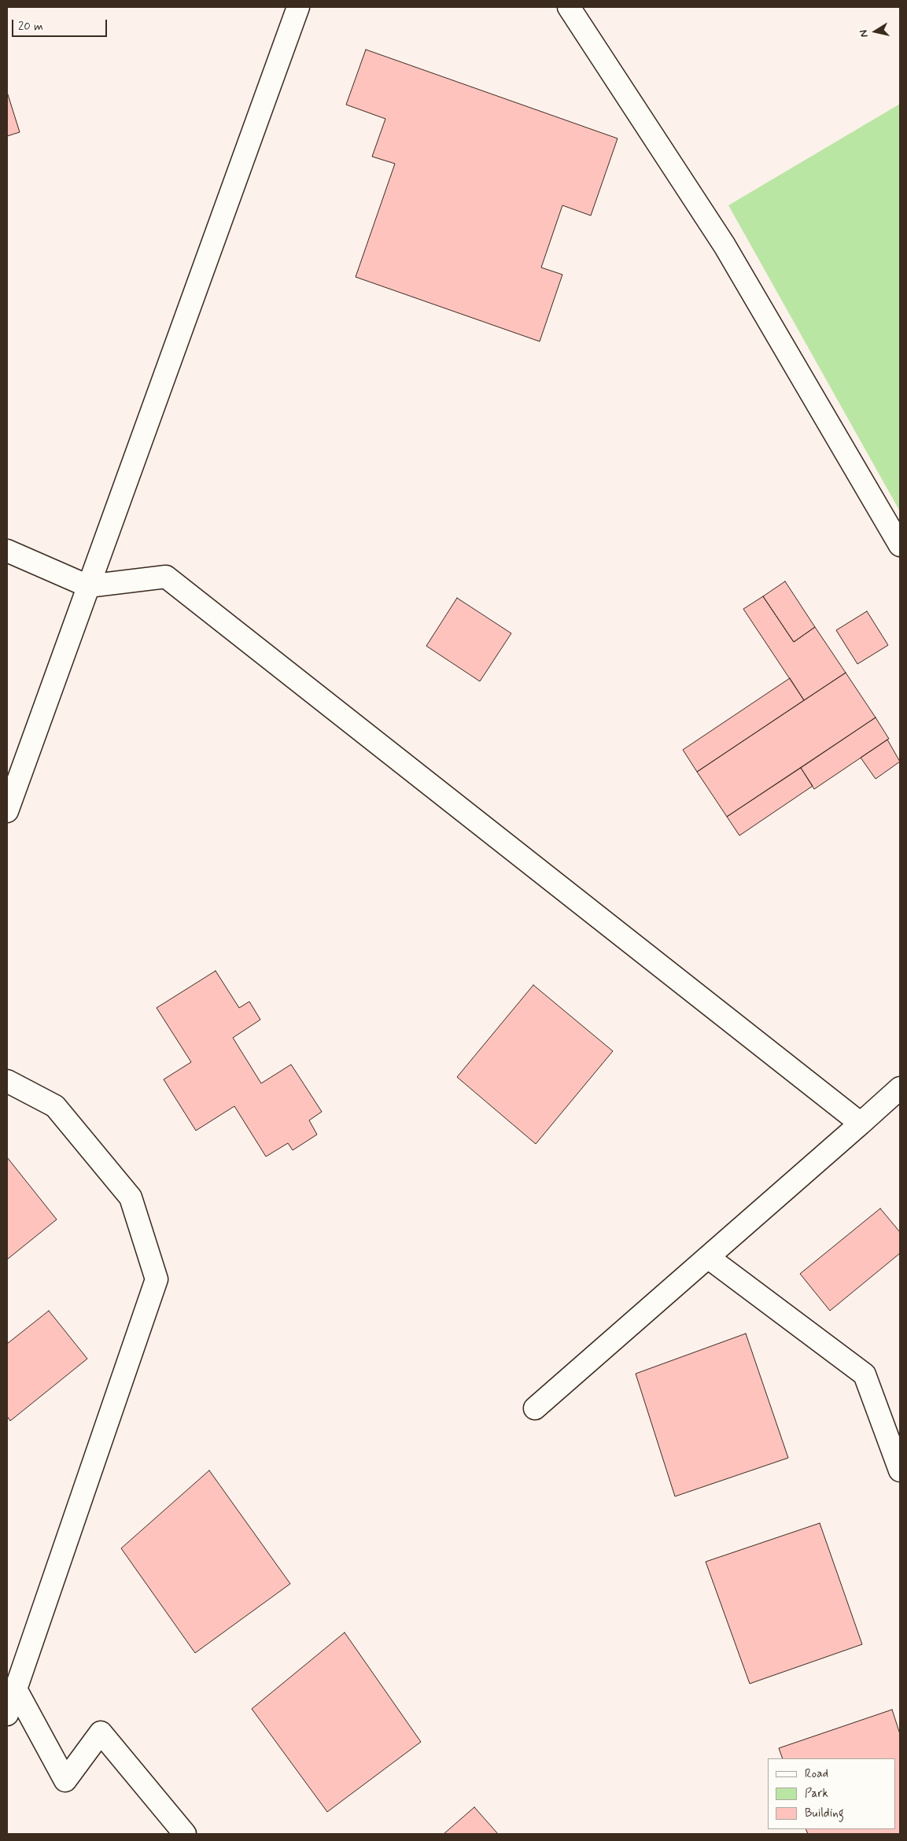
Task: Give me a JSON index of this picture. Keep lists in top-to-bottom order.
{
  "legend": ["Road", "Park", "Building"],
  "scale_bar": "20 m",
  "north": "left"
}
